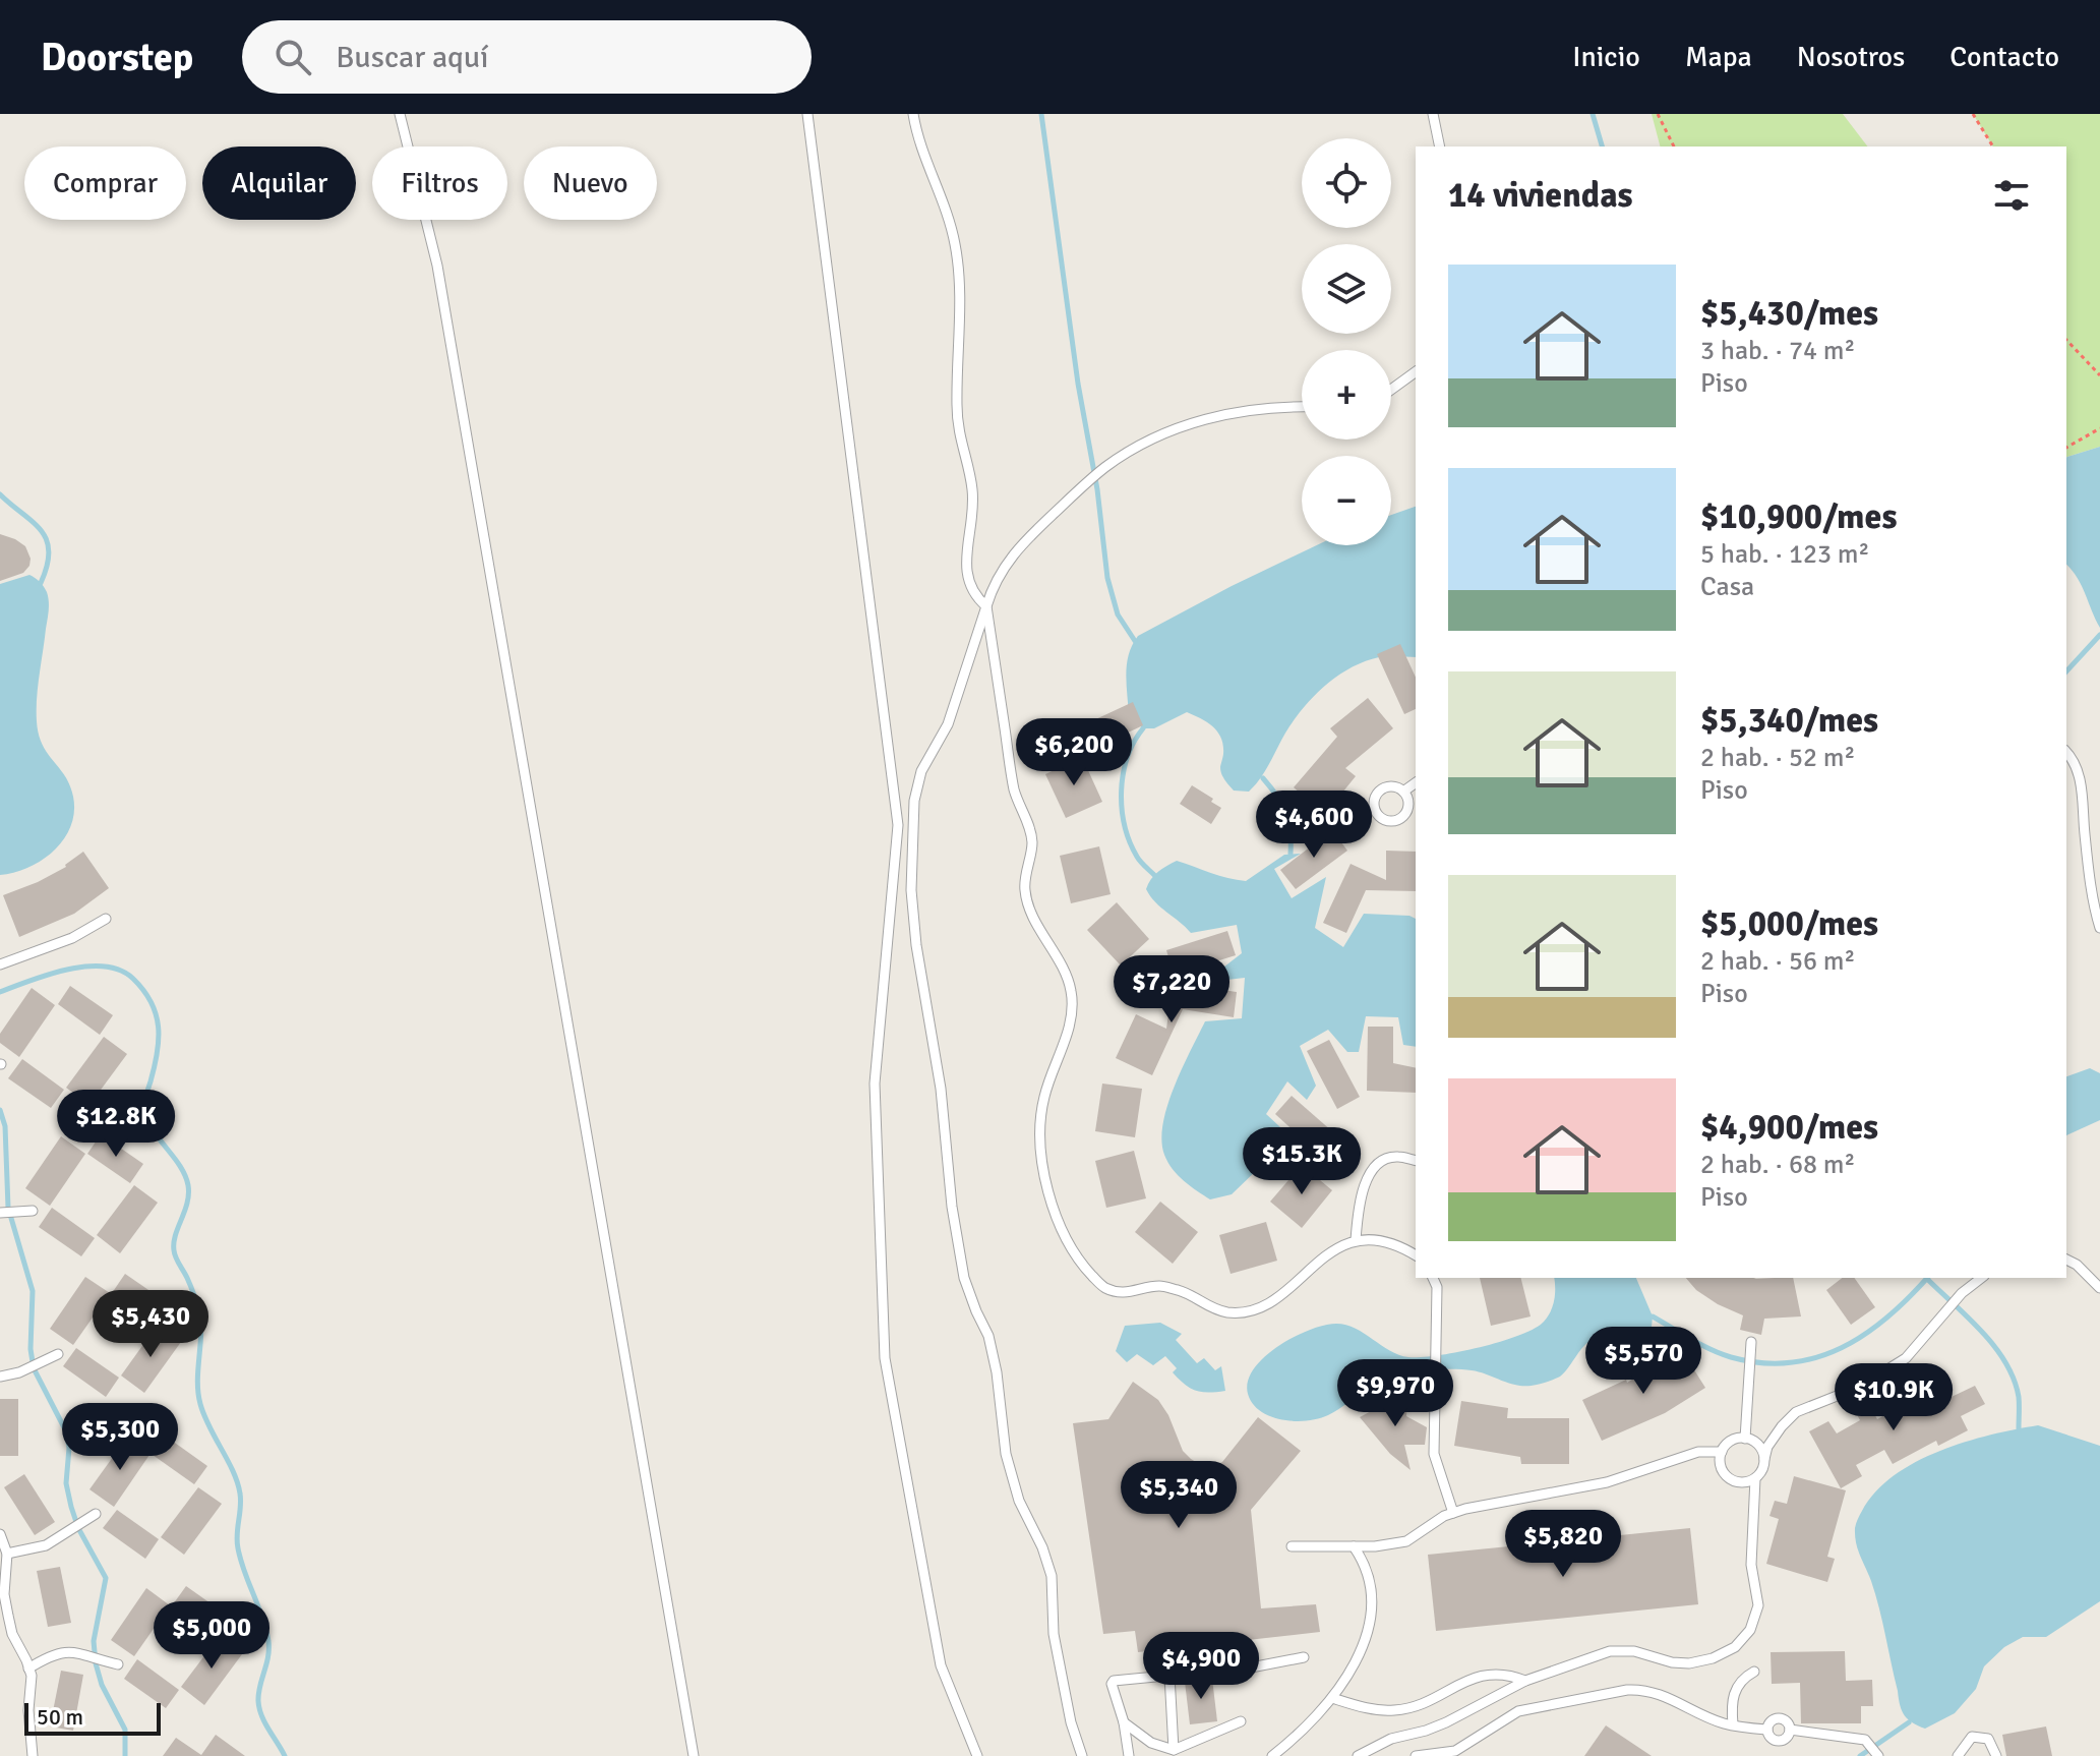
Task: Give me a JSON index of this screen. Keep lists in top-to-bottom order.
{
  "scale_bar": "50 m",
  "page": {
    "header": "Doorstep",
    "search": "Buscar aquí",
    "nav": [
      "Inicio",
      "Mapa",
      "Nosotros",
      "Contacto"
    ],
    "map_buttons": ["+", "−"],
    "chip": [
      "Comprar",
      "Alquilar",
      "Filtros",
      "Nuevo"
    ],
    "heading": "14 viviendas",
    "list": [
      {
        "name": "$5,430/mes",
        "note": "3 hab. · 74 m² · Piso"
      },
      {
        "name": "$10,900/mes",
        "note": "5 hab. · 123 m² · Casa"
      },
      {
        "name": "$5,340/mes",
        "note": "2 hab. · 52 m² · Piso"
      },
      {
        "name": "$5,000/mes",
        "note": "2 hab. · 56 m² · Piso"
      },
      {
        "name": "$4,900/mes",
        "note": "2 hab. · 68 m² · Piso"
      }
    ],
    "price": [
      "$6,200",
      "$4,600",
      "$7,220",
      "$12.8K",
      "$15.3K",
      "$5,430",
      "$5,570",
      "$9,970",
      "$10.9K",
      "$5,300",
      "$5,340",
      "$5,820",
      "$5,000",
      "$4,900"
    ],
    "scale": "50 m"
  }
}
